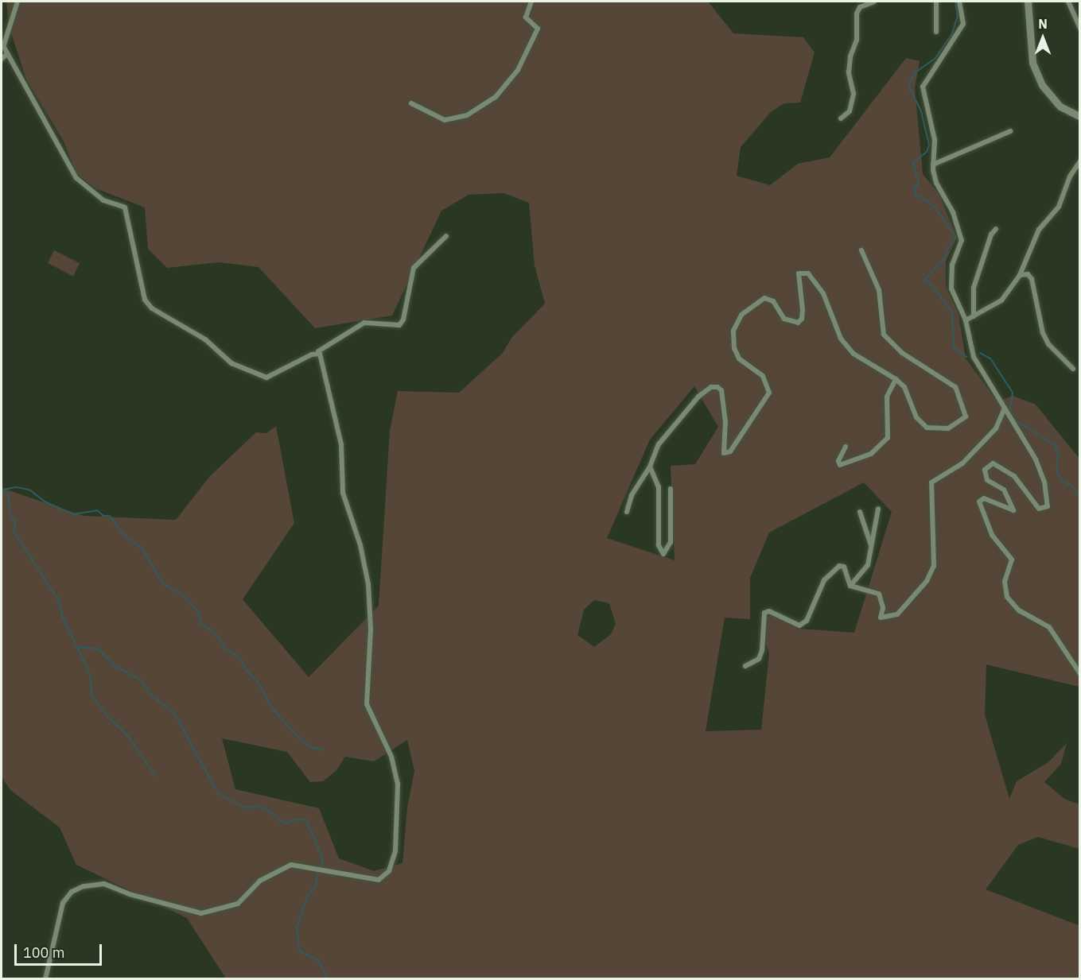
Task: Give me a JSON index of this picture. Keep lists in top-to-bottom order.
{
  "scale_bar": "100 m",
  "north": "top"
}
